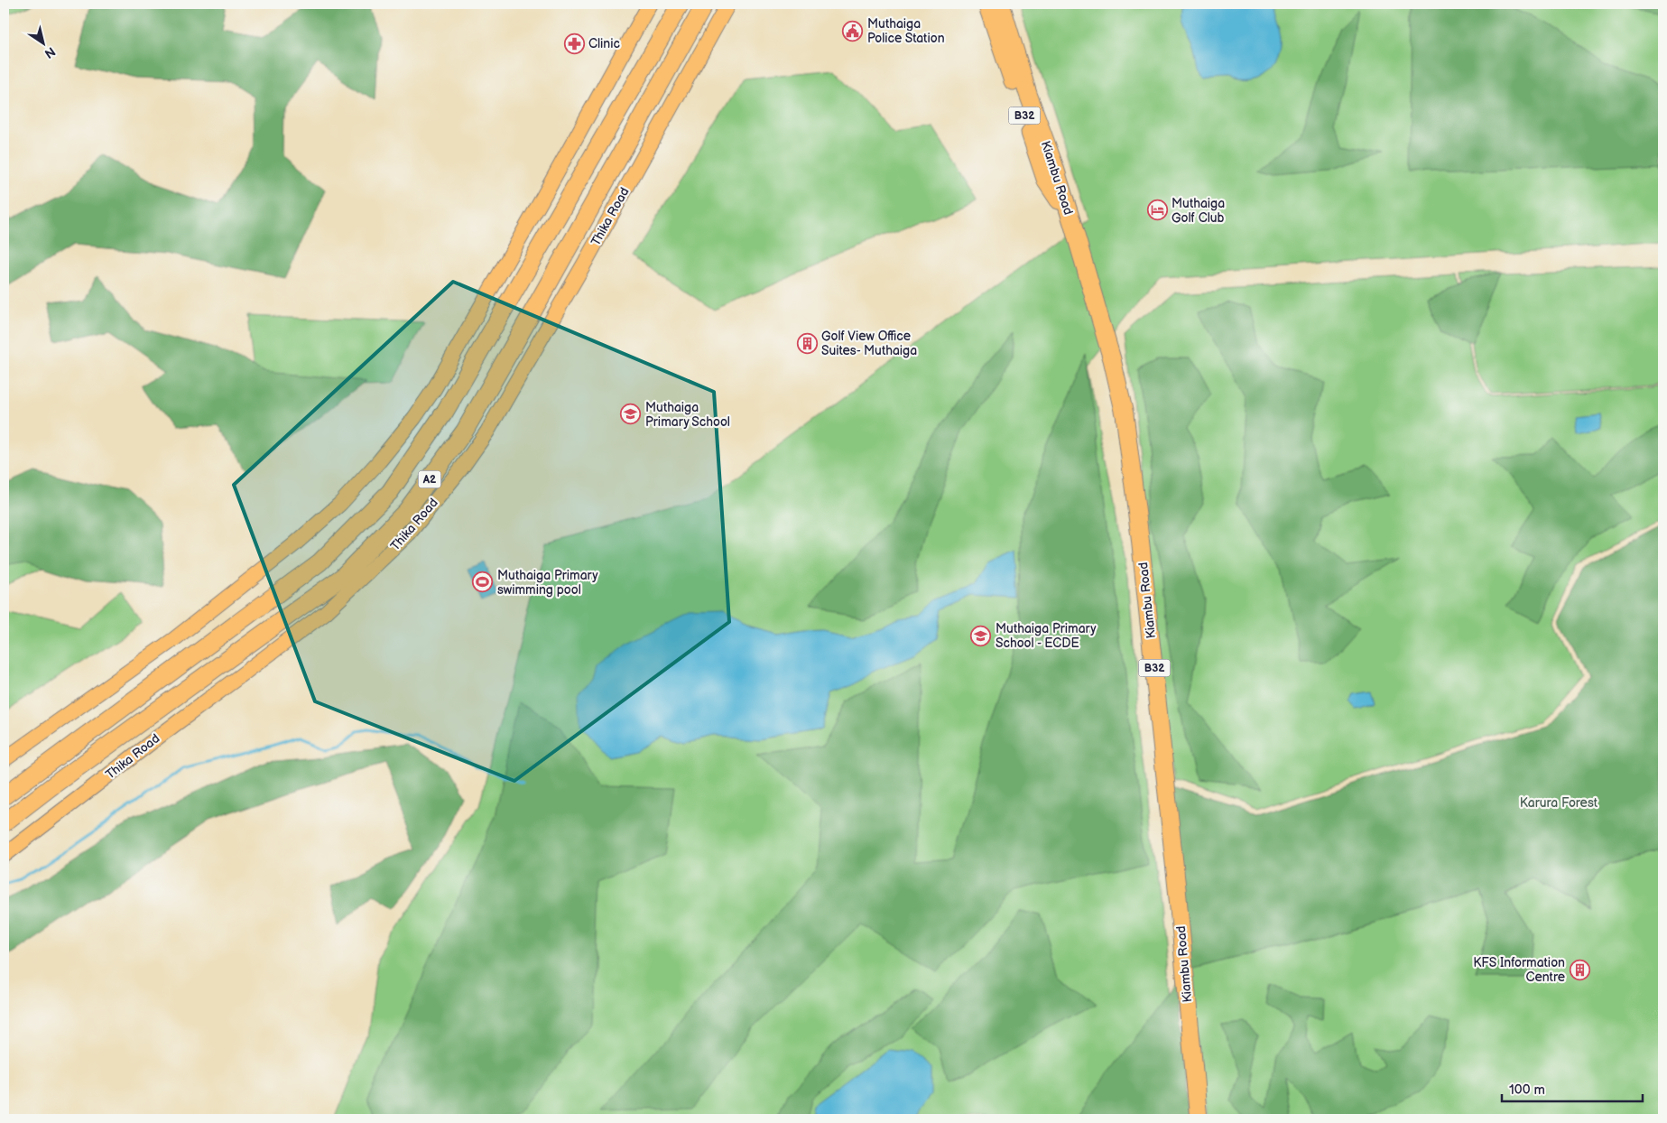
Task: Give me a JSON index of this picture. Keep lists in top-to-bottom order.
{
  "streets": {
    "highway": [
      "B32",
      "Kiambu Road",
      "Thika Road",
      "A2"
    ]
  },
  "parks": ["Karura Forest"],
  "places": {
    "public building": ["Muthaiga Police Station"],
    "pharmacy": ["Clinic"],
    "hotel": ["Muthaiga Golf Club"],
    "building": ["Golf View Office Suites- Muthaiga", "KFS Information Centre"],
    "school or university": ["Muthaiga Primary School", "Muthaiga Primary School - ECDE"],
    "sports": ["Muthaiga Primary swimming pool"]
  },
  "scale_bar": "100 m",
  "north": "bottom right"
}
